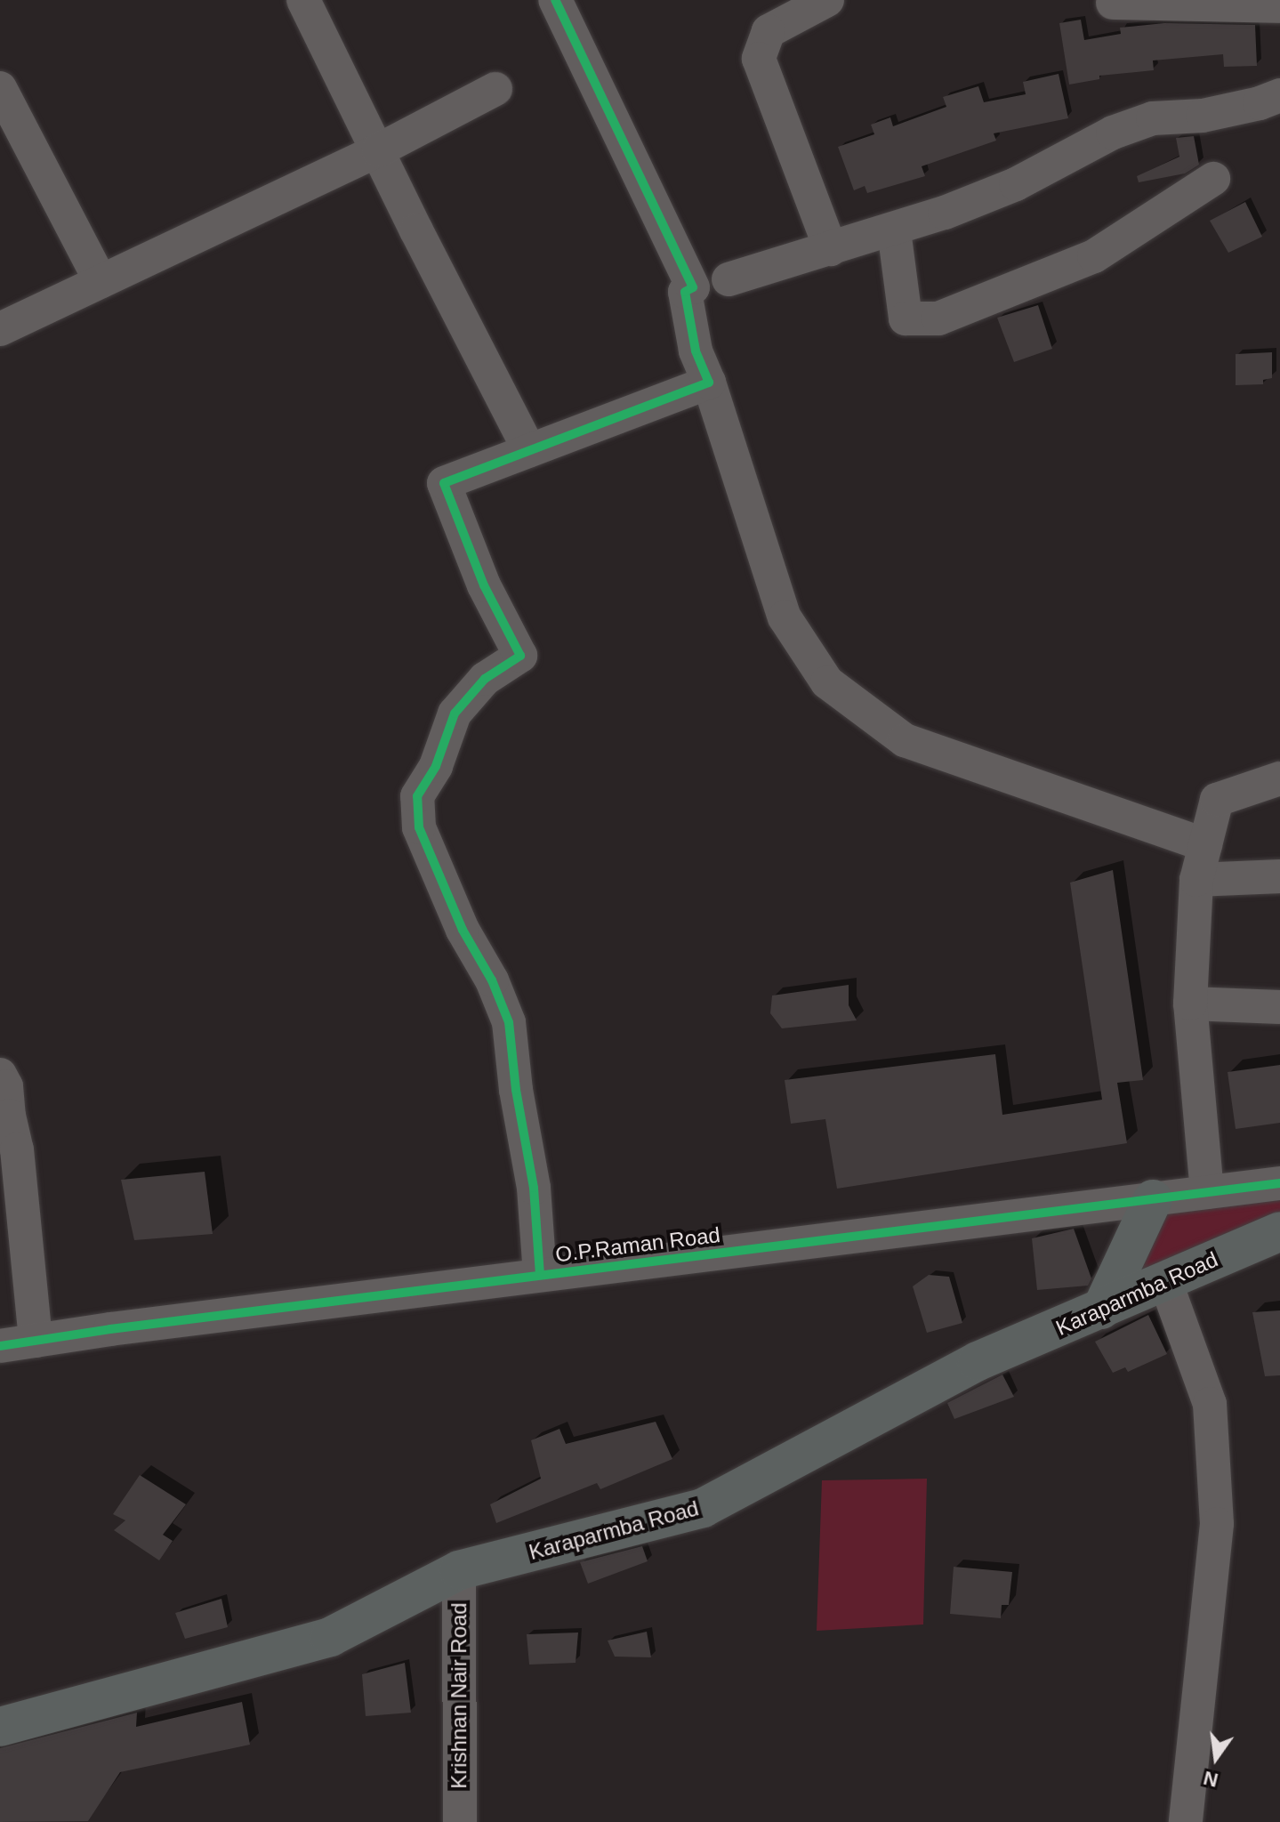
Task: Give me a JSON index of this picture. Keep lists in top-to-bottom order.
{
  "streets": {
    "main road": ["Karaparmba Road"],
    "street": ["O.P.Raman Road", "Krishnan Nair Road"]
  },
  "crossings": [
    ["Karaparmba Road", "Krishnan Nair Road"]
  ],
  "north": "bottom"
}
